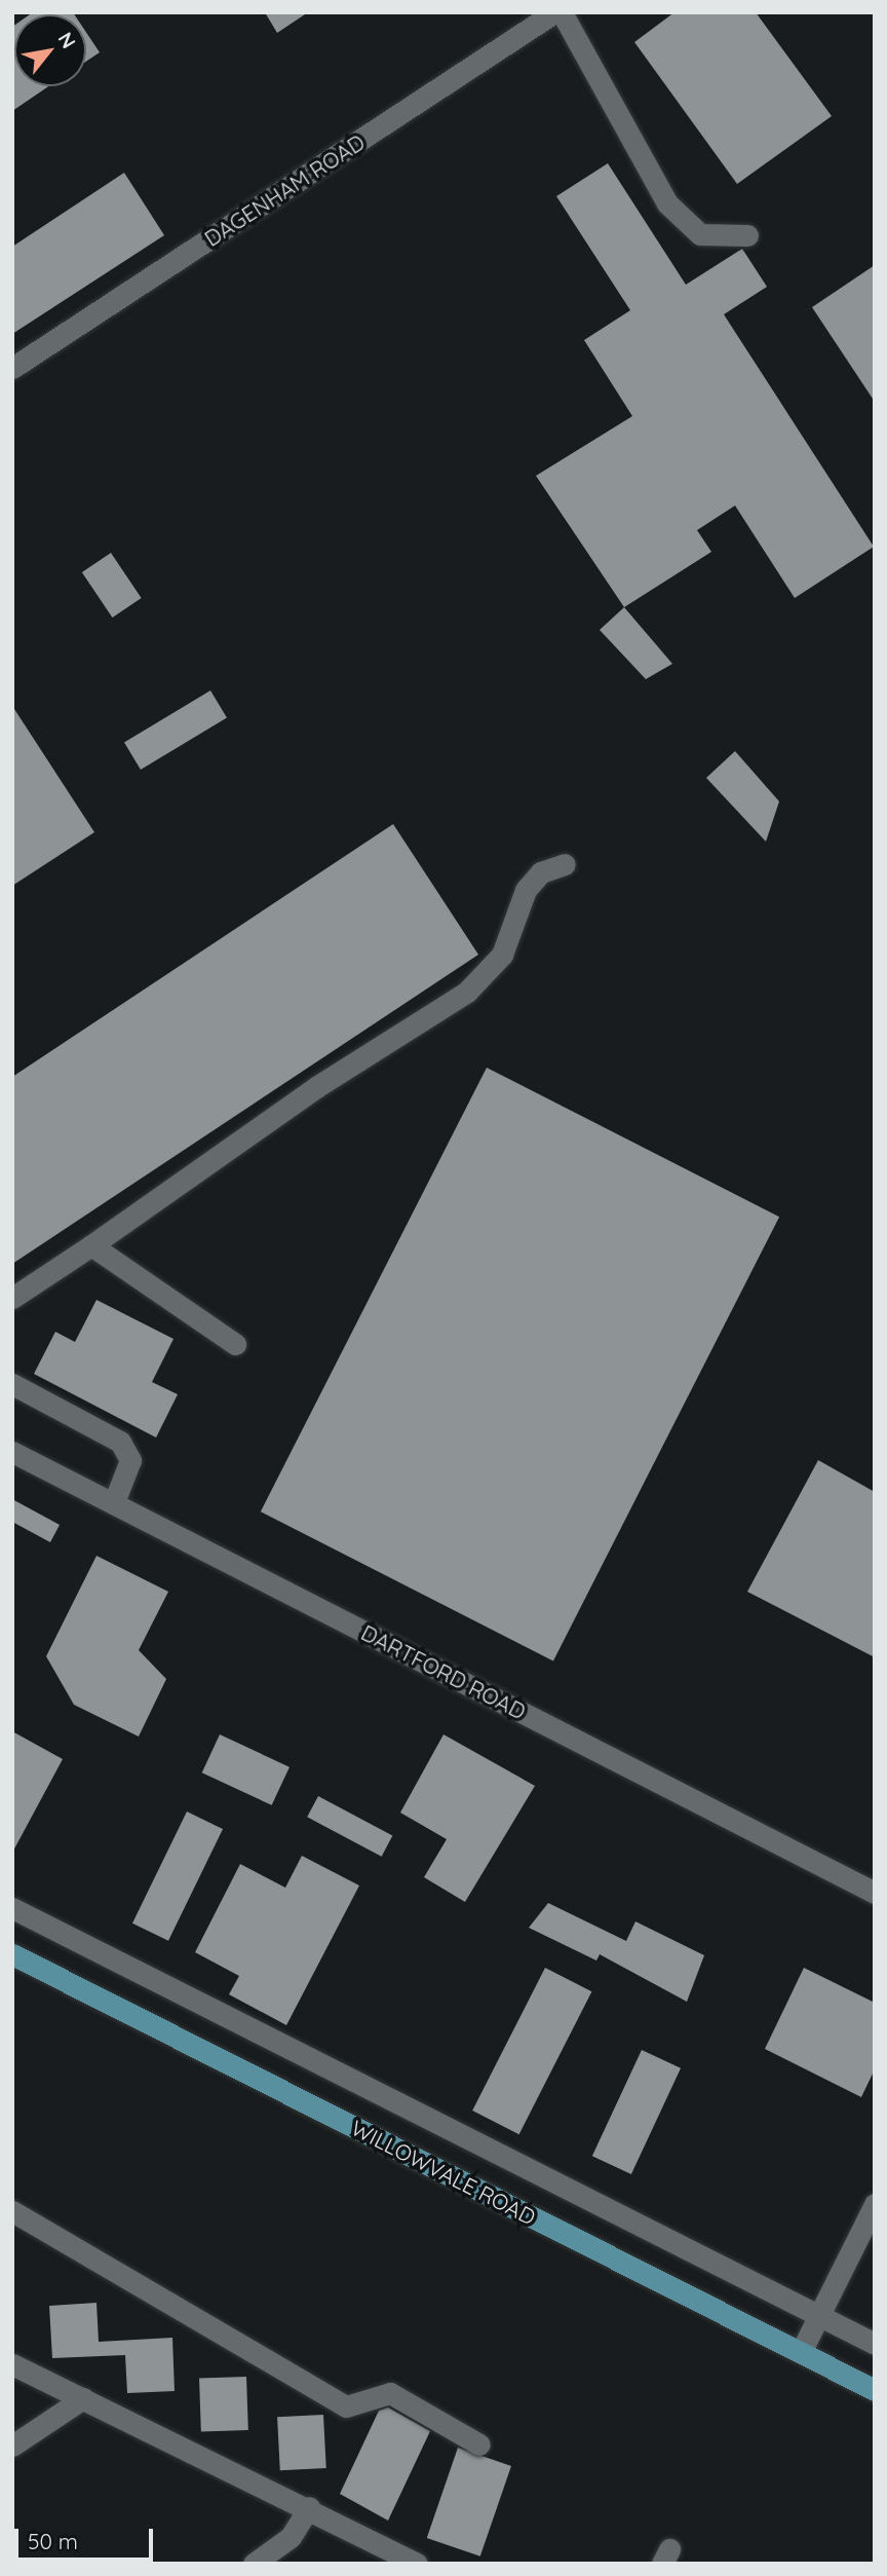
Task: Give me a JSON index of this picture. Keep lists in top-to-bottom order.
{
  "streets": {
    "main road": ["WILLOWVALE ROAD"],
    "street": ["DAGENHAM ROAD", "DARTFORD ROAD"]
  },
  "scale_bar": "50 m",
  "north": "top right"
}
